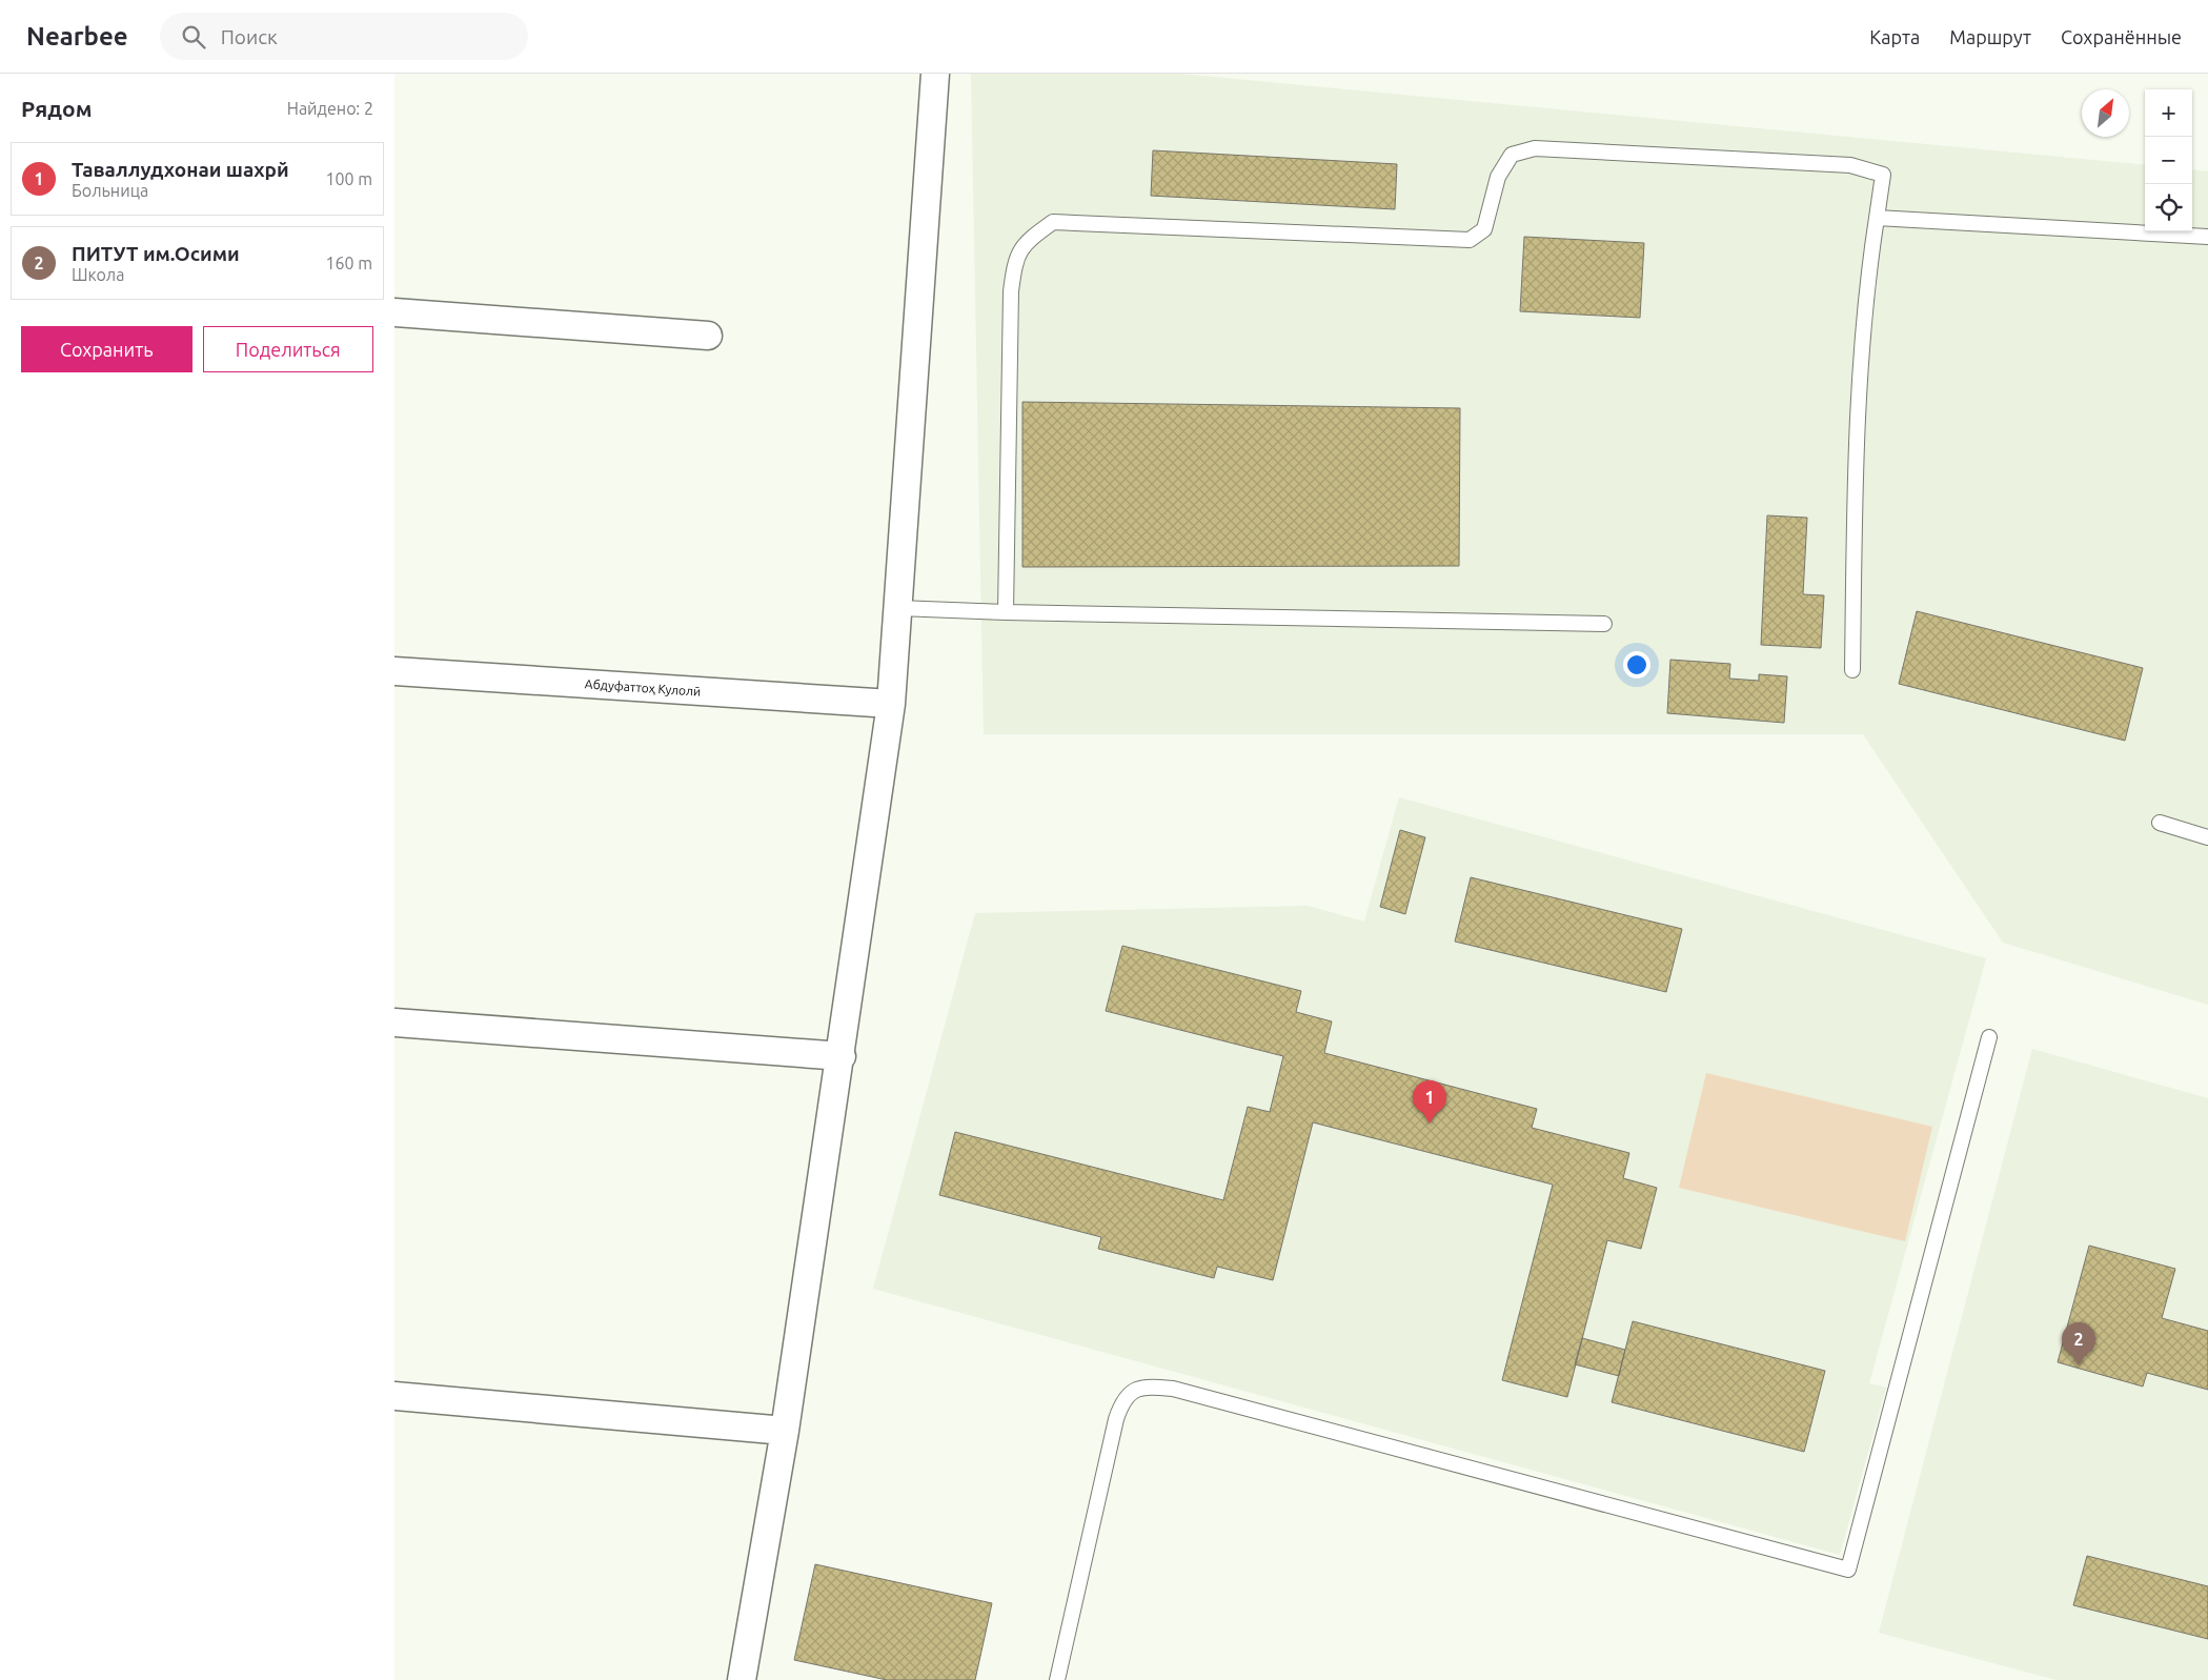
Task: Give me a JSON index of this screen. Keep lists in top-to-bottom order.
{
  "streets": {
    "street": ["Абдуфаттоҳ Кулолӣ"]
  },
  "north": "top right",
  "page": {
    "header": "Nearbee",
    "search": "Поиск",
    "nav": ["Карта", "Маршрут", "Сохранённые"],
    "heading": ["Рядом", "Найдено: 2"],
    "map_buttons": ["+", "−"],
    "list": [
      {
        "mark": "1",
        "name": "Таваллудхонаи шахрй",
        "note": "Больница",
        "value": "100 m"
      },
      {
        "mark": "2",
        "name": "ПИТУТ им.Осими",
        "note": "Школа",
        "value": "160 m"
      }
    ],
    "buttons": ["Сохранить", "Поделиться"],
    "pins": ["1", "2"]
  }
}
